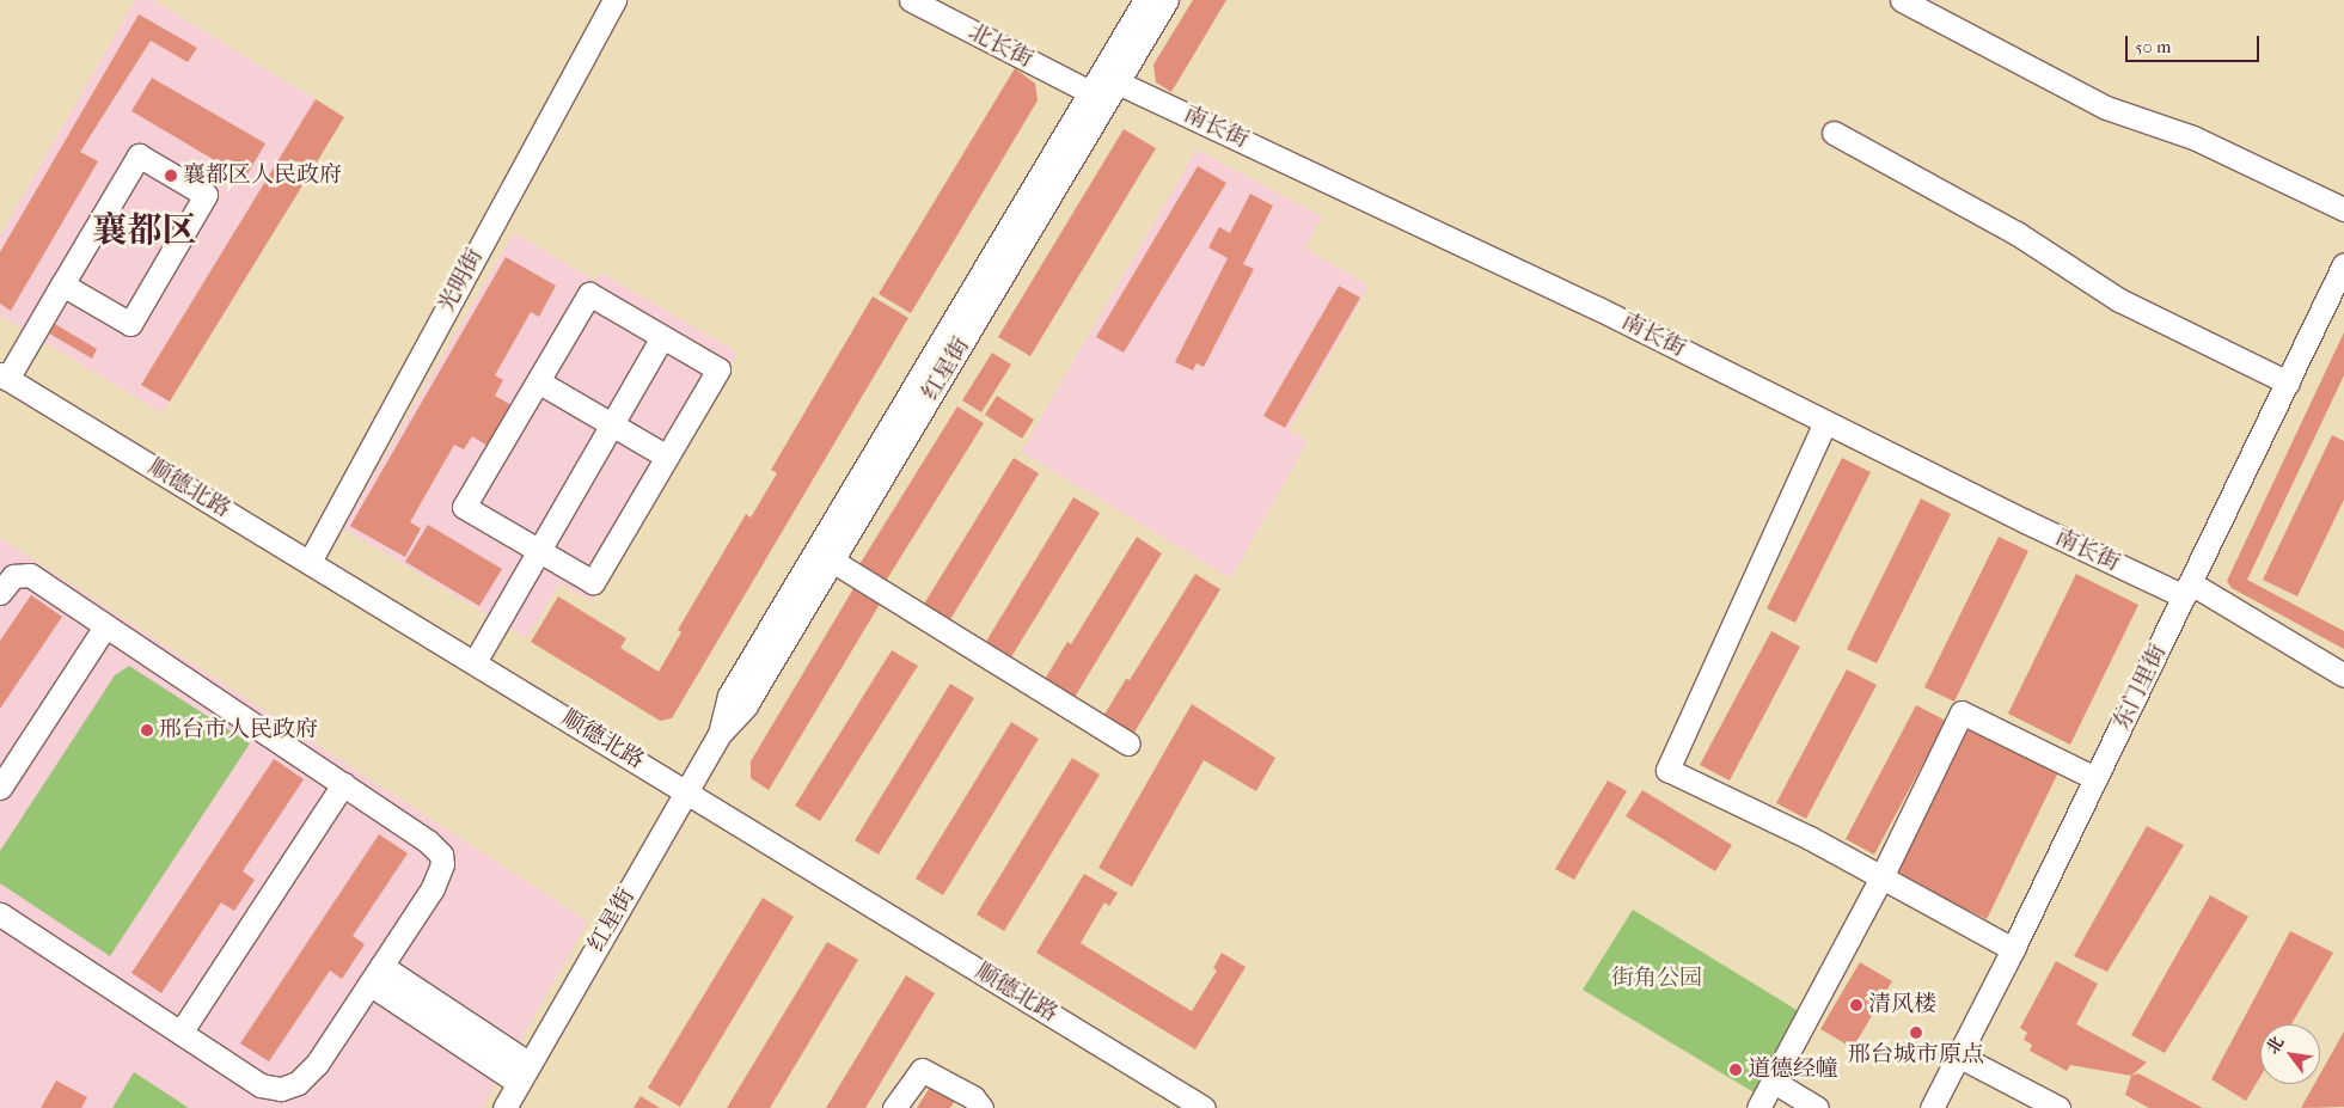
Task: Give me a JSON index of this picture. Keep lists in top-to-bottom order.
{
  "streets": {
    "street": [
      "北长街",
      "南长街",
      "光明街",
      "红星街",
      "顺德北路",
      "东门里街"
    ]
  },
  "crossings": [
    ["北长街", "红星街"],
    ["南长街", "红星街"],
    ["南长街", "东门里街"],
    ["光明街", "顺德北路"],
    ["红星街", "顺德北路"]
  ],
  "districts": ["襄都区"],
  "parks": ["街角公园"],
  "places": [
    "襄都区人民政府",
    "邢台市人民政府",
    "清风楼",
    "邢台城市原点",
    "道德经幢"
  ],
  "scale_bar": "50 m",
  "north": "top left"
}
